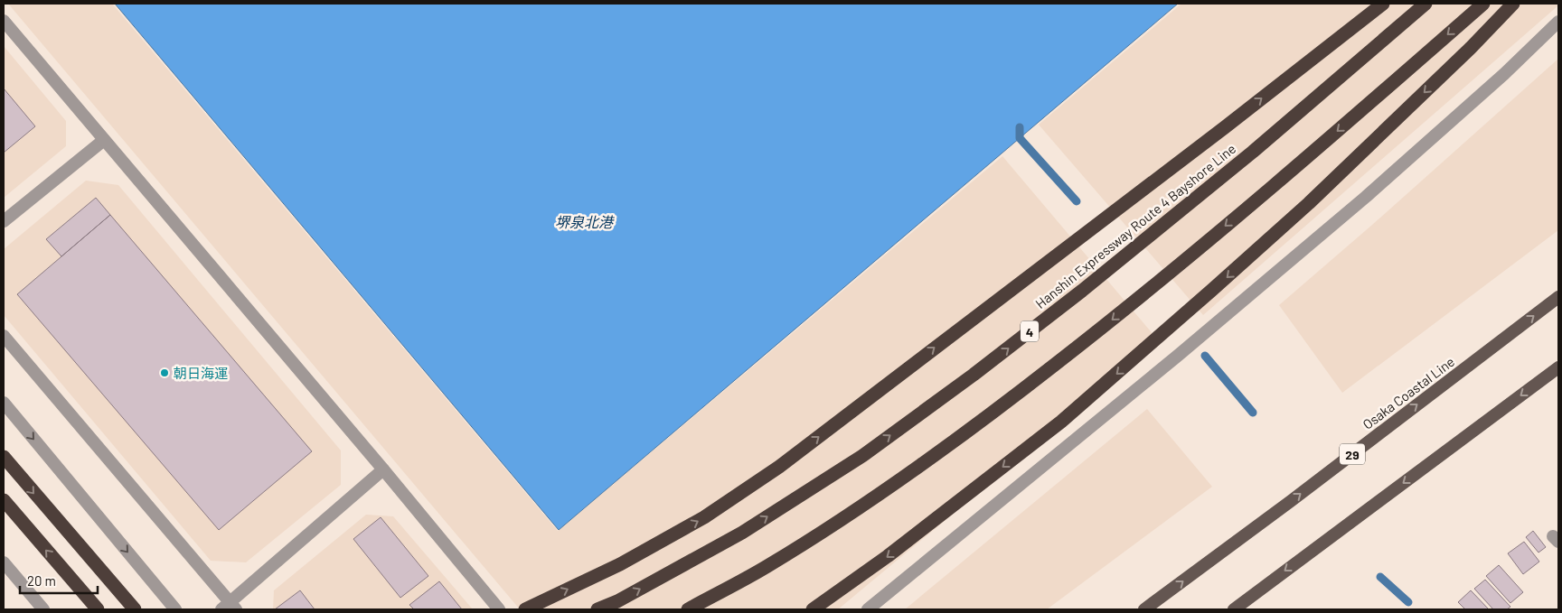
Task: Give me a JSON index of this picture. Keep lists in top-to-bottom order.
{
  "streets": {
    "highway": ["Hanshin Expressway Route 4 Bayshore Line", "4"],
    "main road": ["Osaka Coastal Line", "29"]
  },
  "water": ["堺泉北港"],
  "places": ["朝日海運"],
  "scale_bar": "20 m"
}
